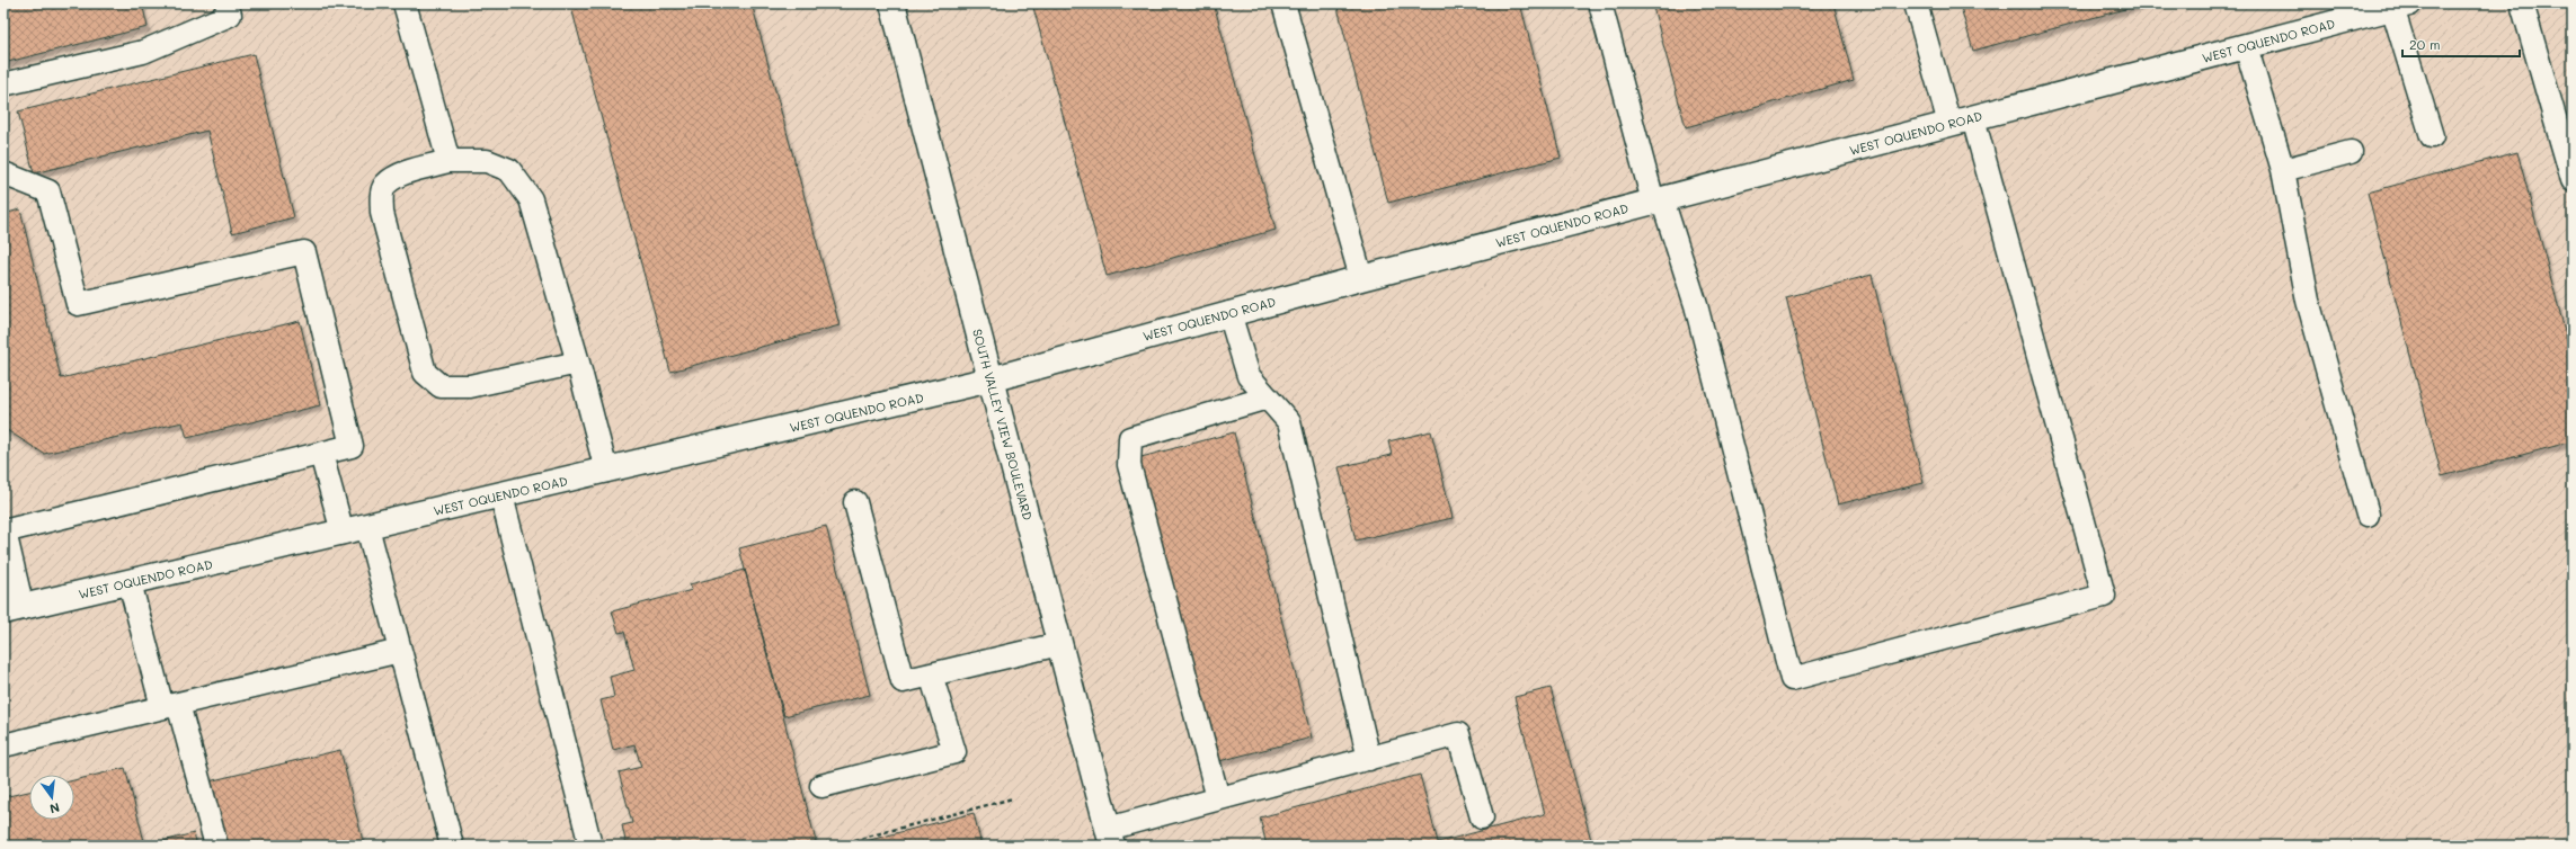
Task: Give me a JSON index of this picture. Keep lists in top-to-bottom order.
{
  "streets": {
    "street": ["WEST OQUENDO ROAD", "SOUTH VALLEY VIEW BOULEVARD"]
  },
  "crossings": [
    ["WEST OQUENDO ROAD", "SOUTH VALLEY VIEW BOULEVARD"]
  ],
  "scale_bar": "20 m",
  "north": "bottom"
}
